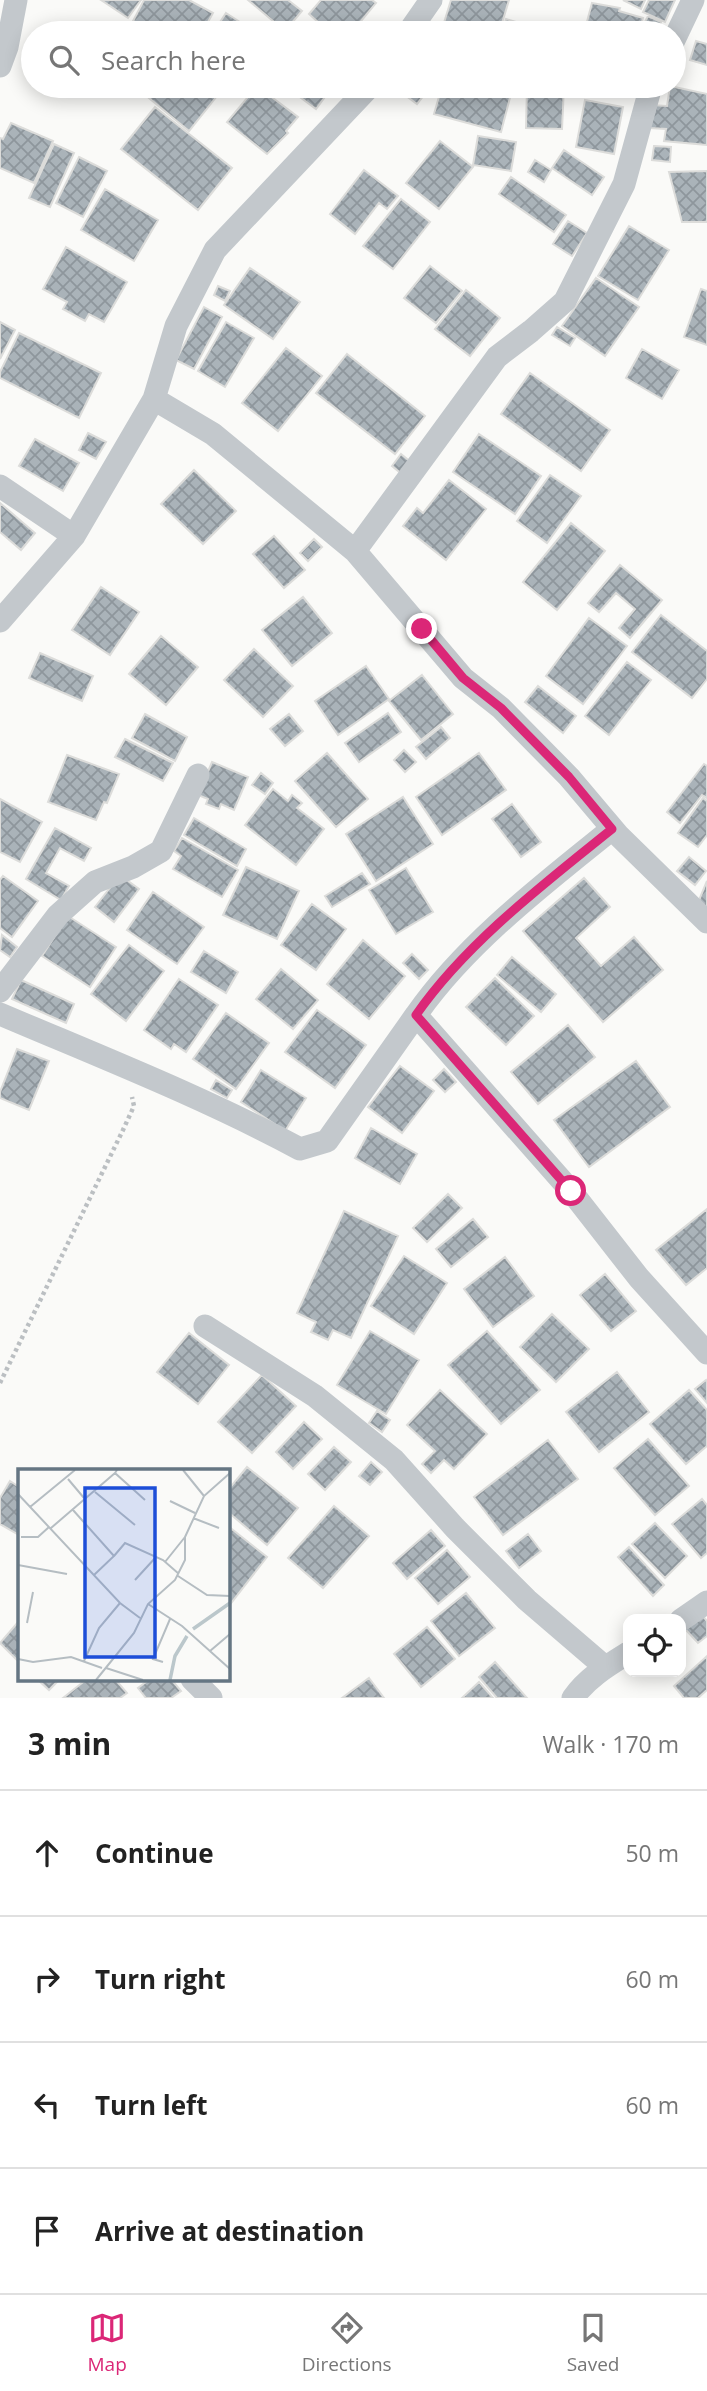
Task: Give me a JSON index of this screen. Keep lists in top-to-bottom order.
{
  "page": {
    "search": "Search here",
    "heading": ["3 min", "Walk · 170 m"],
    "list": [
      ["Continue", "50 m"],
      ["Turn right", "60 m"],
      ["Turn left", "60 m"],
      "Arrive at destination"
    ],
    "nav": ["Map", "Directions", "Saved"]
  }
}
